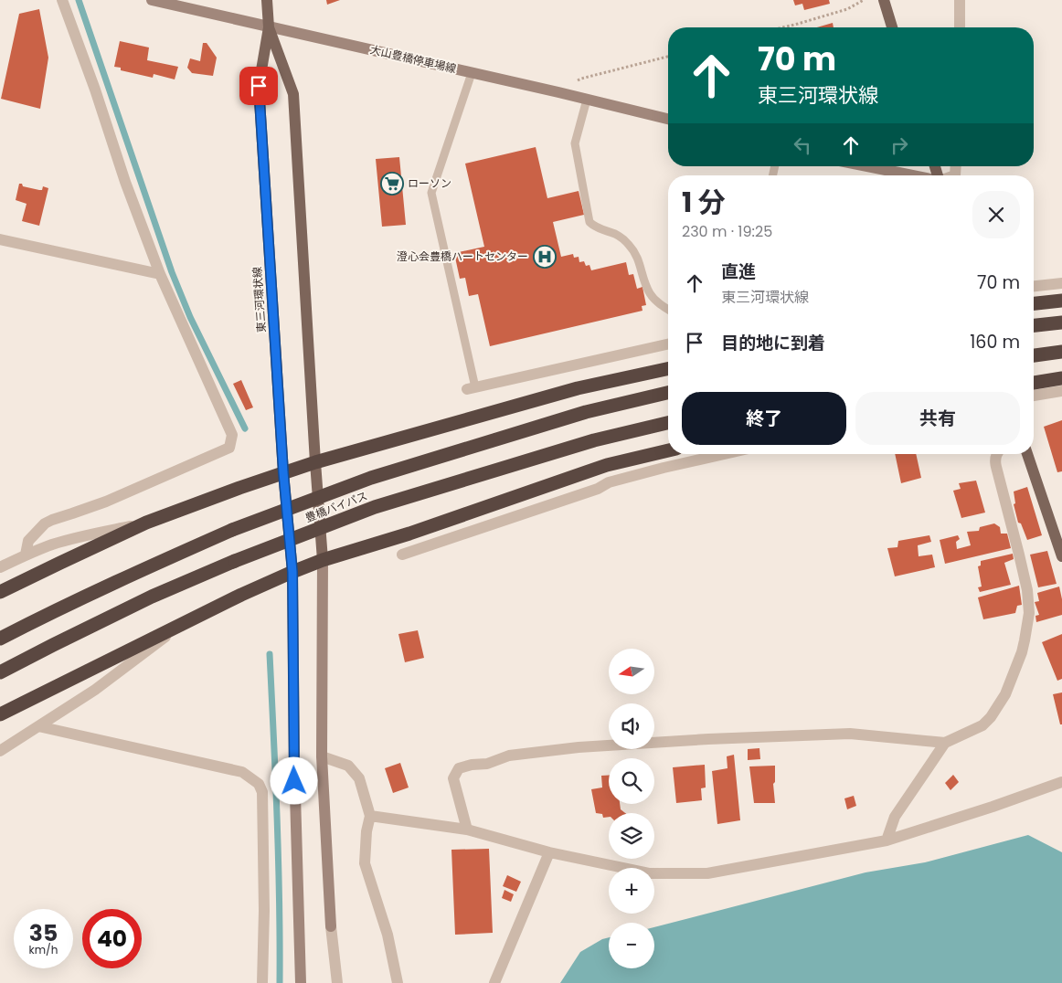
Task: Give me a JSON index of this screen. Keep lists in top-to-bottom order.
{
  "streets": {
    "highway": ["豊橋バイパス"],
    "main road": ["東三河環状線"],
    "street": ["大山豊橋停車場線"]
  },
  "crossings": [
    ["大山豊橋停車場線", "東三河環状線"]
  ],
  "places": {
    "supermarket": ["ローソン"],
    "hospital": ["澄心会豊橋ハートセンター"]
  },
  "north": "left",
  "page": {
    "turn": ["70 m", "東三河環状線"],
    "heading": ["1 分", "230 m · 19:25"],
    "list": [
      {
        "name": "直進",
        "note": "東三河環状線",
        "value": "70 m"
      },
      {
        "name": "目的地に到着",
        "value": "160 m"
      }
    ],
    "buttons": ["終了", "共有"],
    "map_buttons": ["+", "−"],
    "speed": "35 km/h",
    "limit": "40"
  }
}
